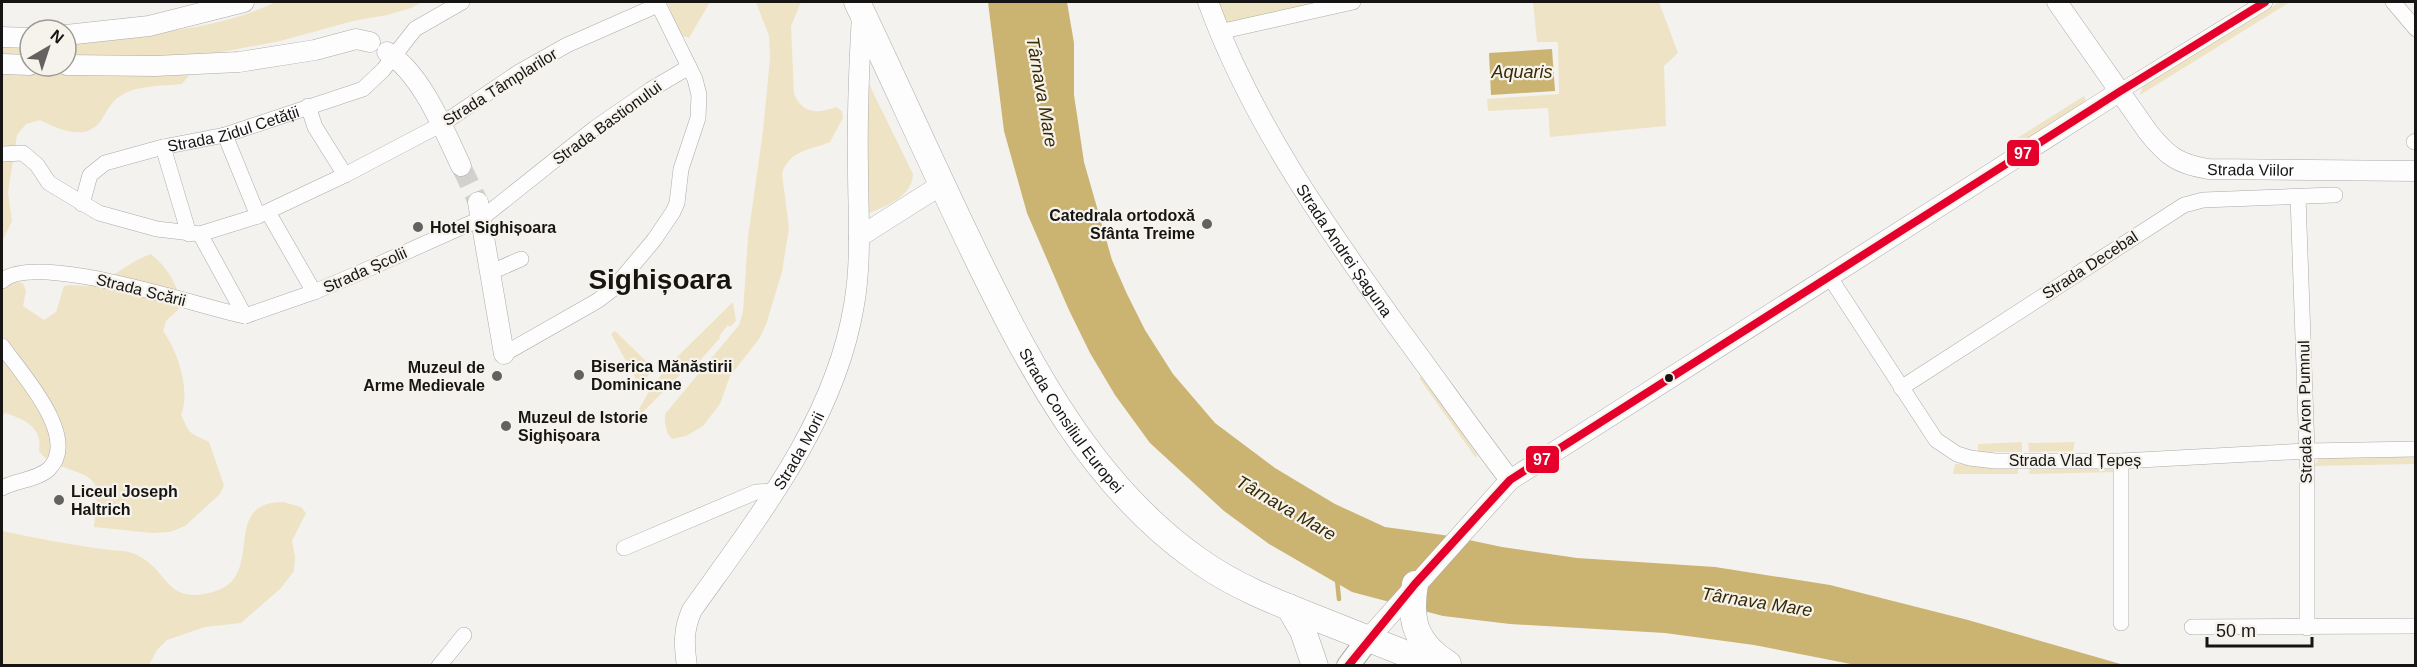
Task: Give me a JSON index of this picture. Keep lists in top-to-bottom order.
{
  "streets": {
    "highway": ["Strada Consiliul Europei"],
    "street": [
      "Strada Tâmplarilor",
      "Strada Bastionului",
      "Strada Zidul Cetății",
      "Strada Viilor",
      "Strada Andrei Șaguna",
      "Strada Decebal",
      "Strada Școlii",
      "Strada Scării",
      "Strada Aron Pumnul",
      "Strada Morii",
      "Strada Vlad Țepeș"
    ]
  },
  "crossings": [
    ["Strada Bastionului", "Strada Școlii"],
    ["Strada Decebal", "Strada Aron Pumnul"],
    ["Strada Decebal", "Strada Vlad Țepeș"],
    ["Strada Școlii", "Strada Scării"],
    ["Strada Aron Pumnul", "Strada Vlad Țepeș"],
    ["Strada Consiliul Europei", "Strada Morii"]
  ],
  "districts": ["Sighișoara"],
  "water": ["Aquaris", "Târnava Mare"],
  "places": [
    "Catedrala ortodoxă Sfânta Treime",
    "Hotel Sighișoara",
    "Biserica Mănăstirii Dominicane",
    "Muzeul de Arme Medievale",
    "Muzeul de Istorie Sighișoara",
    "Liceul Joseph Haltrich"
  ],
  "lines": ["transit line 97"],
  "scale_bar": "50 m",
  "north": "top right"
}
